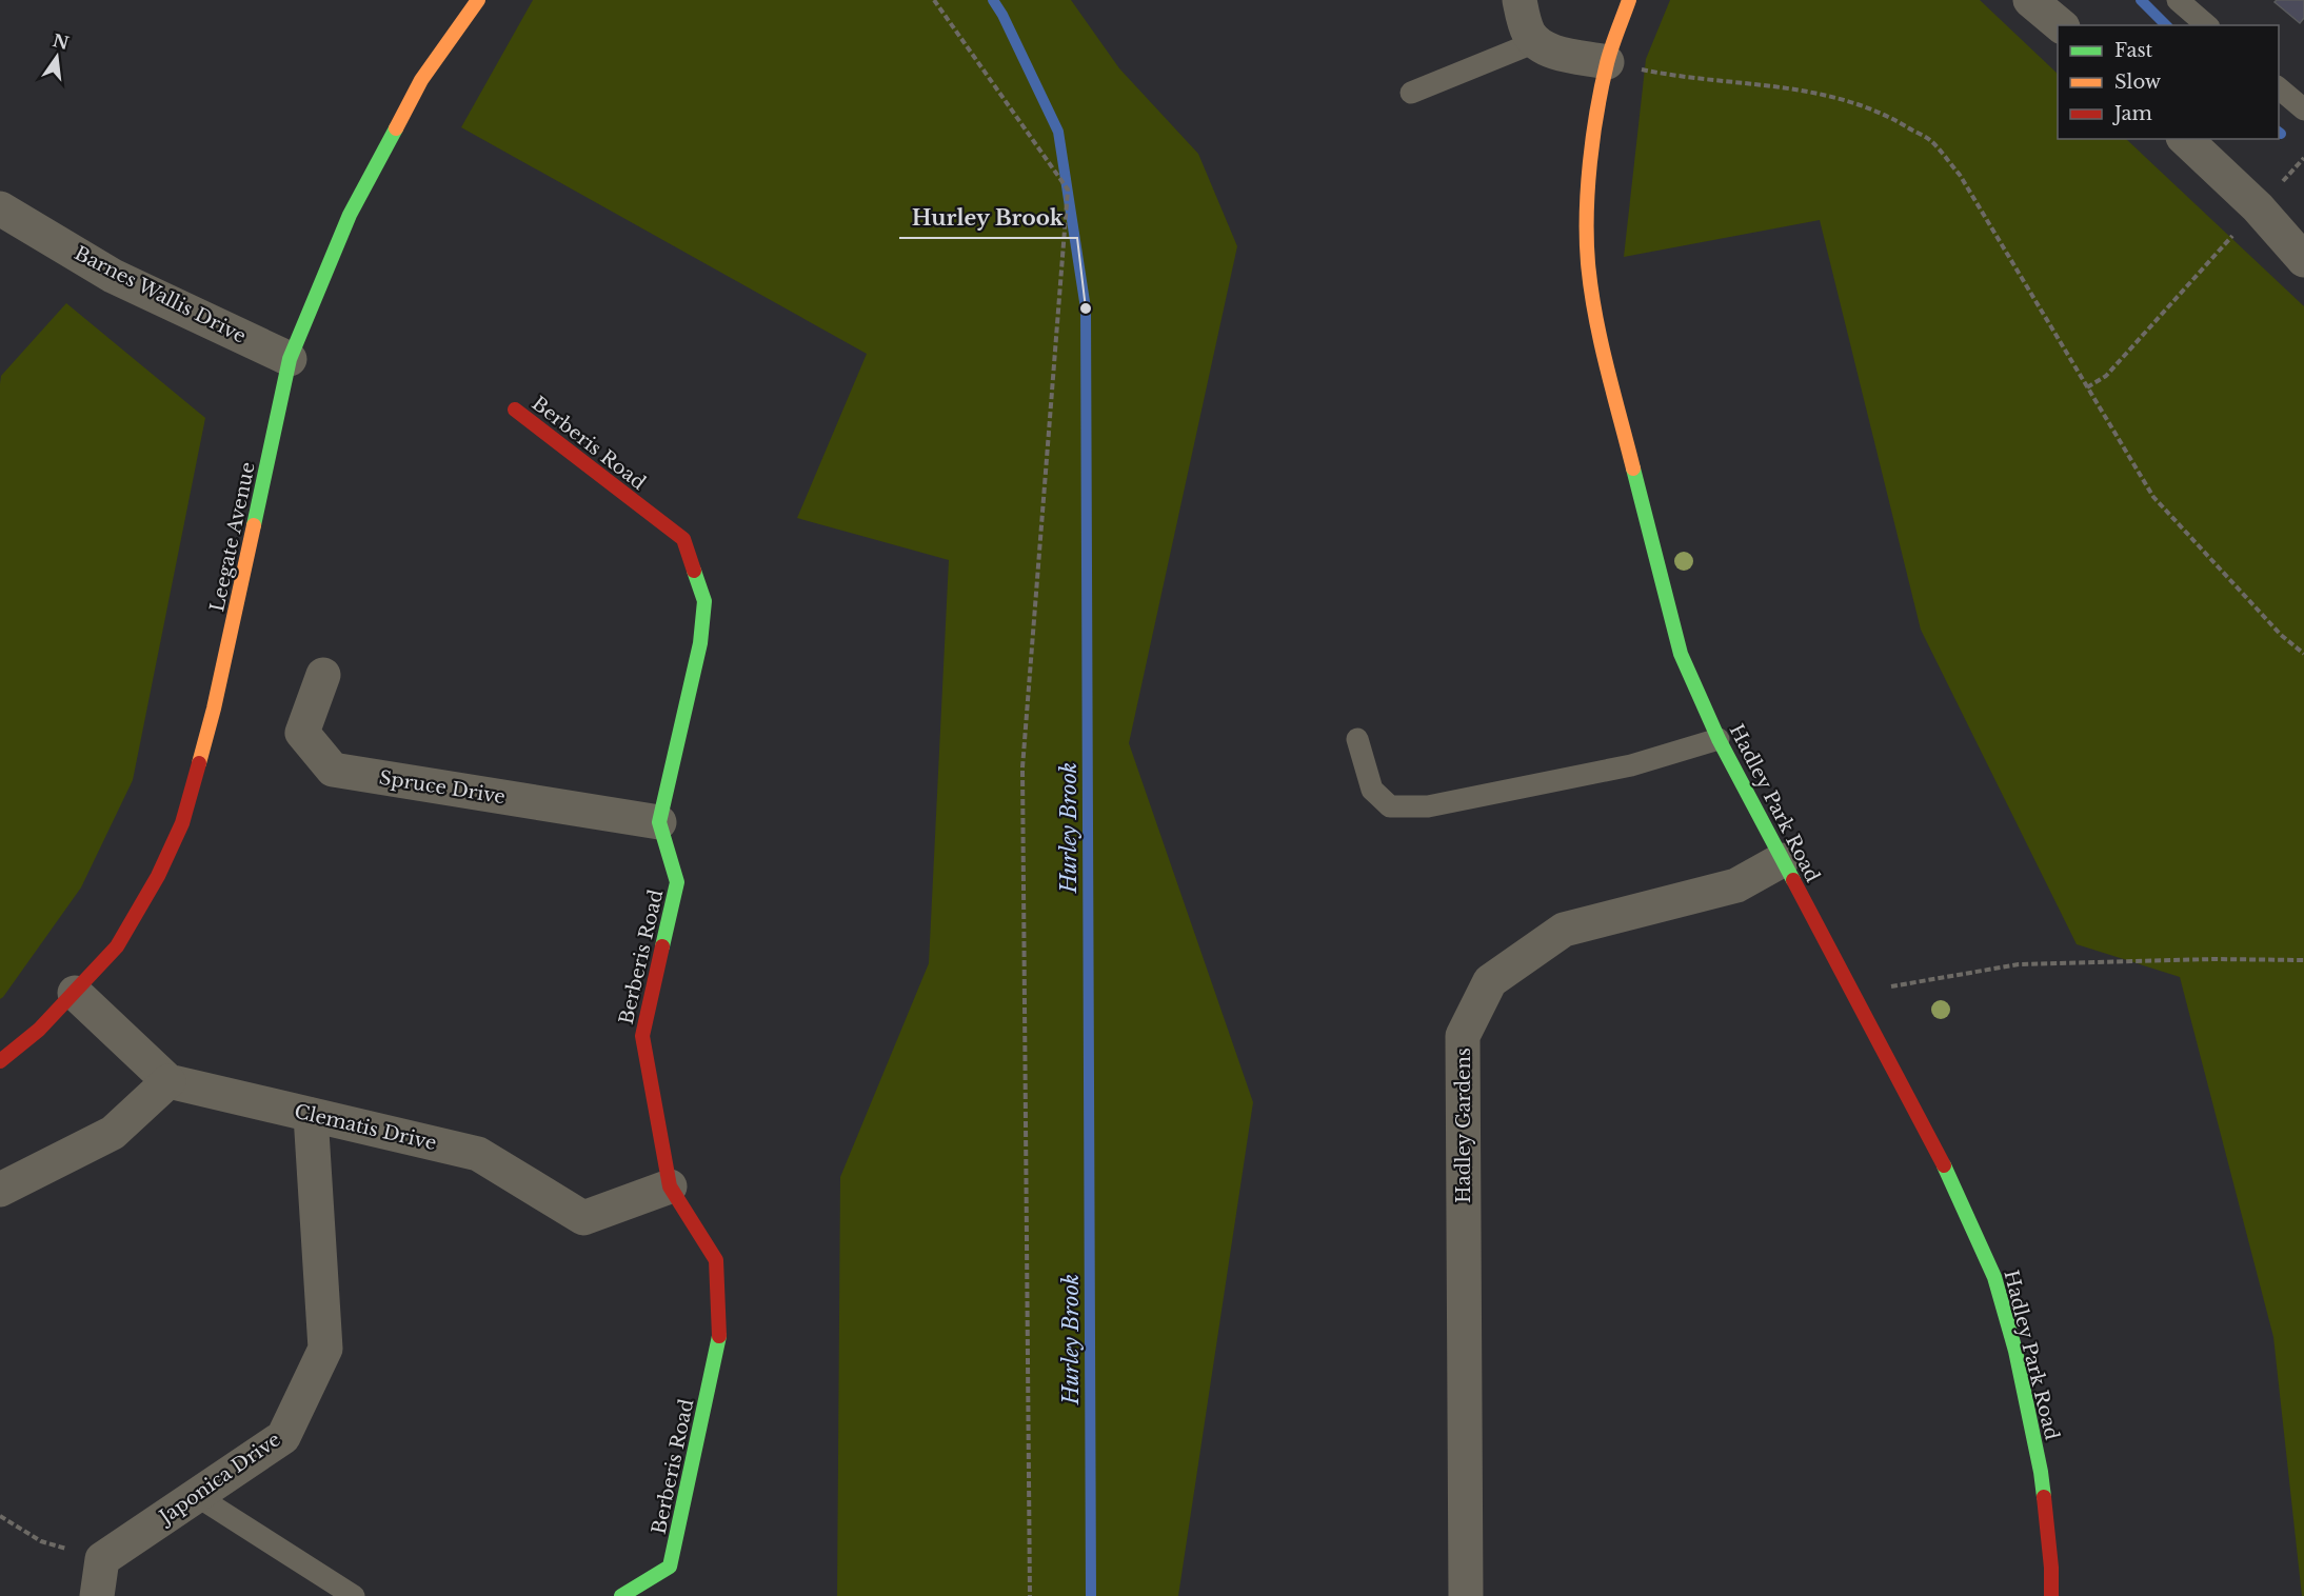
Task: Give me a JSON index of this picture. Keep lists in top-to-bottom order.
{
  "streets": {
    "street": [
      "Barnes Wallis Drive",
      "Berberis Road",
      "Leegate Avenue",
      "Spruce Drive",
      "Hadley Park Road",
      "Hadley Gardens",
      "Clematis Drive",
      "Japonica Drive"
    ]
  },
  "crossings": [
    ["Barnes Wallis Drive", "Leegate Avenue"],
    ["Berberis Road", "Spruce Drive"],
    ["Berberis Road", "Clematis Drive"],
    ["Hadley Park Road", "Hadley Gardens"],
    ["Clematis Drive", "Japonica Drive"]
  ],
  "water": ["Hurley Brook"],
  "places": ["Hurley Brook"],
  "legend": ["Fast", "Slow", "Jam"],
  "north": "top"
}
